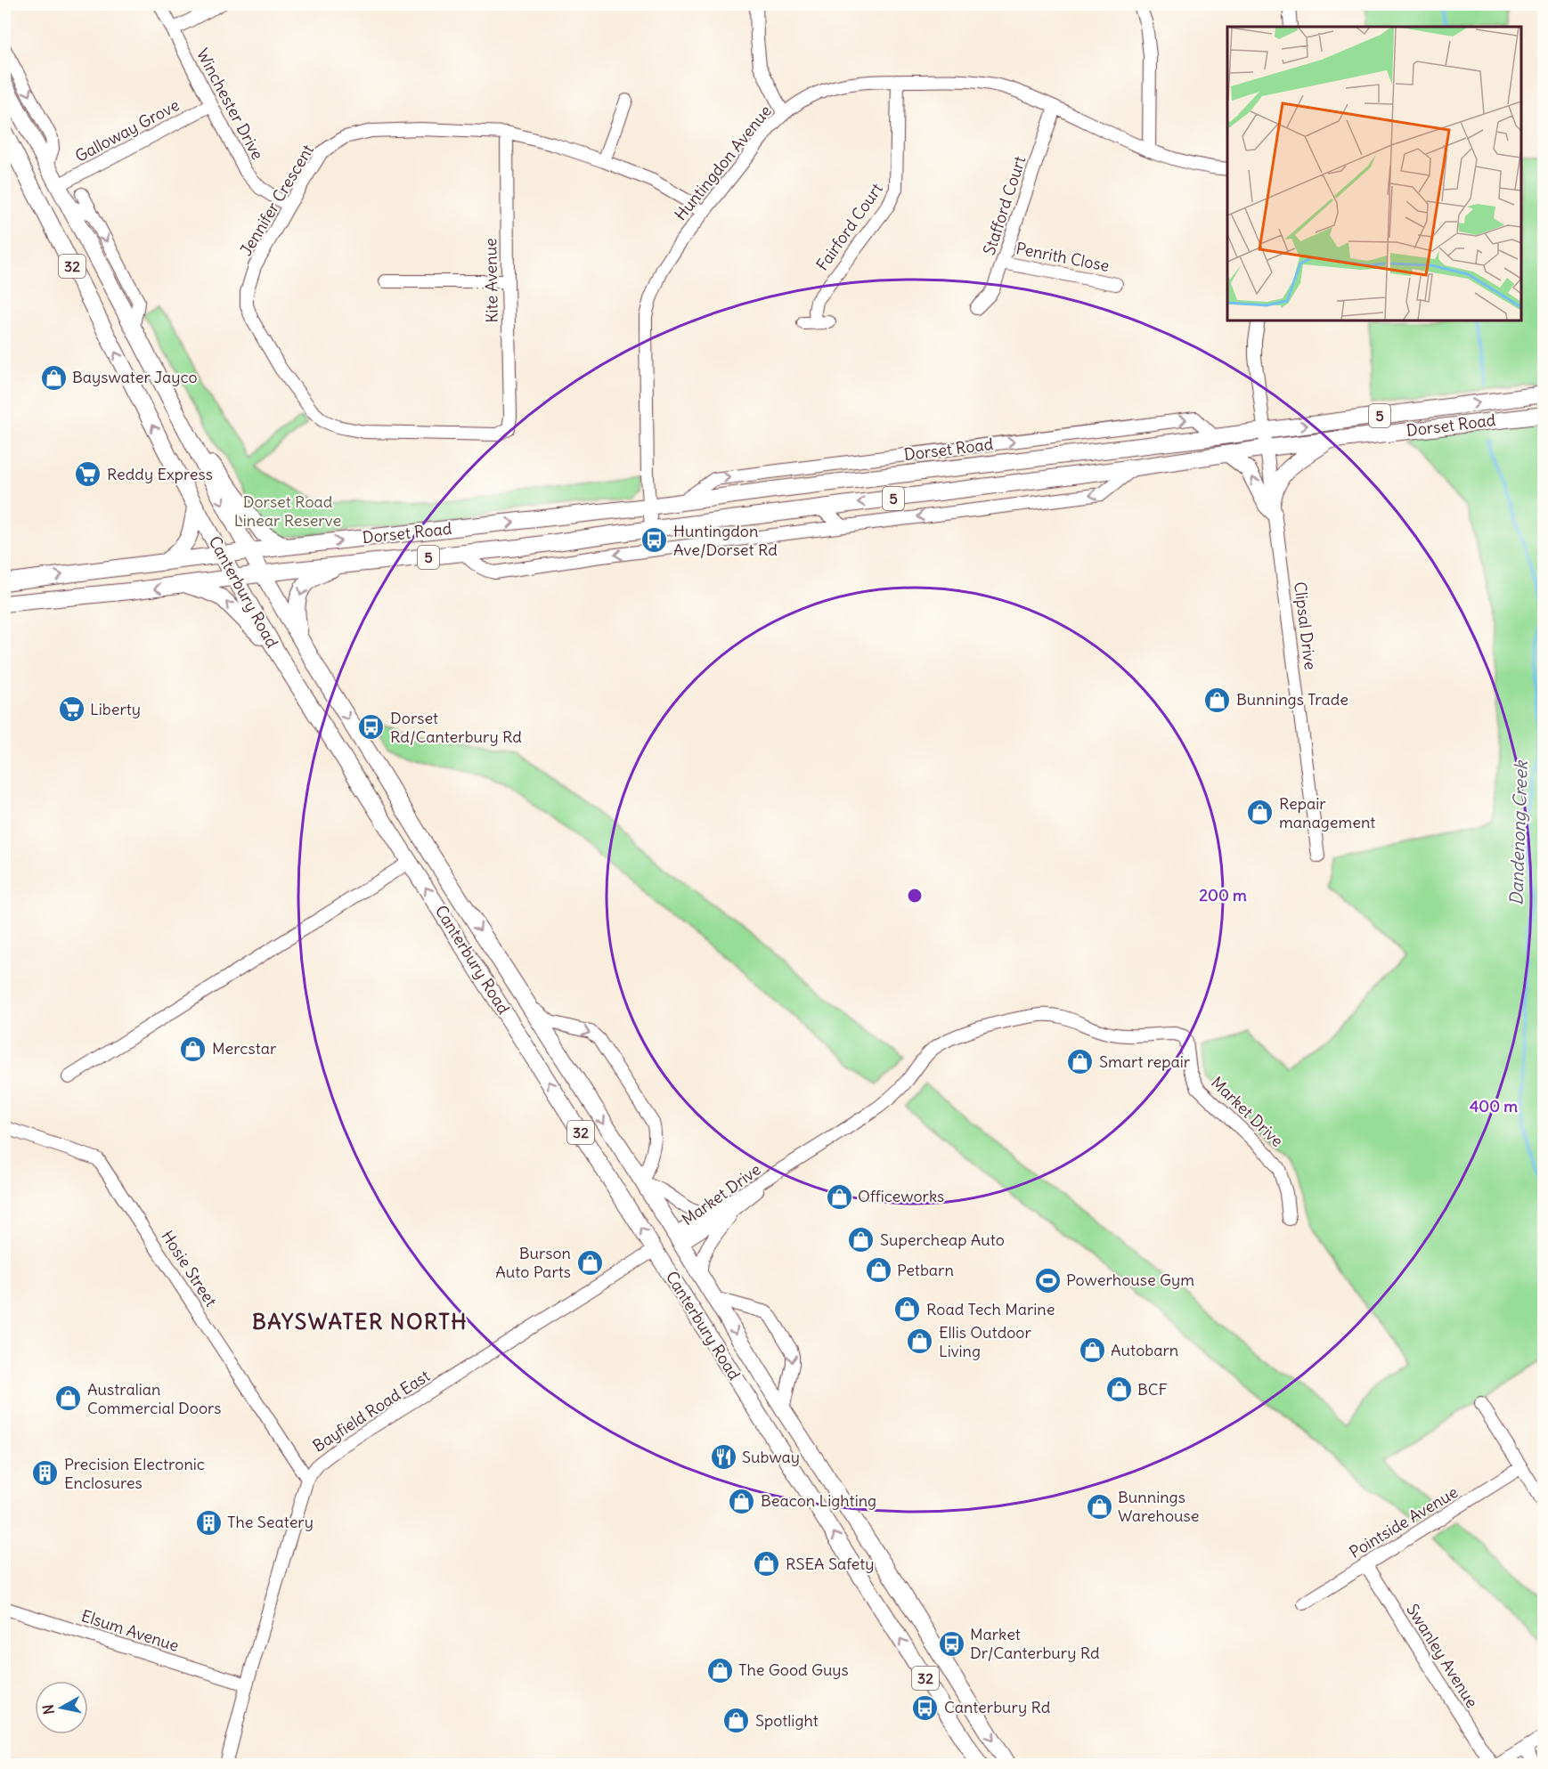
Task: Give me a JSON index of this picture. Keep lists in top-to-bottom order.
{
  "streets": {
    "main road": [
      "32",
      "5",
      "Dorset Road",
      "Canterbury Road"
    ],
    "street": [
      "Winchester Drive",
      "Galloway Grove",
      "Huntingdon Avenue",
      "Jennifer Crescent",
      "Stafford Court",
      "Fairford Court",
      "Penrith Close",
      "Kite Avenue",
      "Clipsal Drive",
      "Market Drive",
      "Hosie Street",
      "Bayfield Road East",
      "Pointside Avenue",
      "Elsum Avenue",
      "Swanley Avenue"
    ]
  },
  "crossings": [
    ["Winchester Drive", "Galloway Grove"],
    ["Winchester Drive", "Jennifer Crescent"],
    ["Galloway Grove", "Canterbury Road"],
    ["Huntingdon Avenue", "Jennifer Crescent"],
    ["Huntingdon Avenue", "Stafford Court"],
    ["Huntingdon Avenue", "Fairford Court"],
    ["Huntingdon Avenue", "Dorset Road"],
    ["Jennifer Crescent", "Kite Avenue"],
    ["Stafford Court", "Penrith Close"],
    ["Dorset Road", "Canterbury Road"],
    ["Dorset Road", "Clipsal Drive"],
    ["Canterbury Road", "Market Drive"],
    ["Canterbury Road", "Bayfield Road East"],
    ["Hosie Street", "Bayfield Road East"],
    ["Bayfield Road East", "Elsum Avenue"],
    ["Pointside Avenue", "Swanley Avenue"]
  ],
  "districts": ["BAYSWATER NORTH"],
  "water": ["Dandenong Creek"],
  "parks": ["Dorset Road Linear Reserve"],
  "places": {
    "shop": [
      "Bayswater Jayco",
      "Bunnings Trade",
      "Repair management",
      "Mercstar",
      "Smart repair",
      "Officeworks",
      "Supercheap Auto",
      "Burson Auto Parts",
      "Petbarn",
      "Road Tech Marine",
      "Ellis Outdoor Living",
      "Autobarn",
      "BCF",
      "Australian Commercial Doors",
      "Beacon Lighting",
      "Bunnings Warehouse",
      "RSEA Safety",
      "The Good Guys",
      "Spotlight"
    ],
    "supermarket": ["Reddy Express", "Liberty"],
    "bus stop": [
      "Huntingdon Ave/Dorset Rd",
      "Dorset Rd/Canterbury Rd",
      "Market Dr/Canterbury Rd",
      "Canterbury Rd"
    ],
    "sports": ["Powerhouse Gym"],
    "restaurant": ["Subway"],
    "building": ["Precision Electronic Enclosures", "The Seatery"]
  },
  "north": "left",
  "rings": ["200 m", "400 m"]
}
